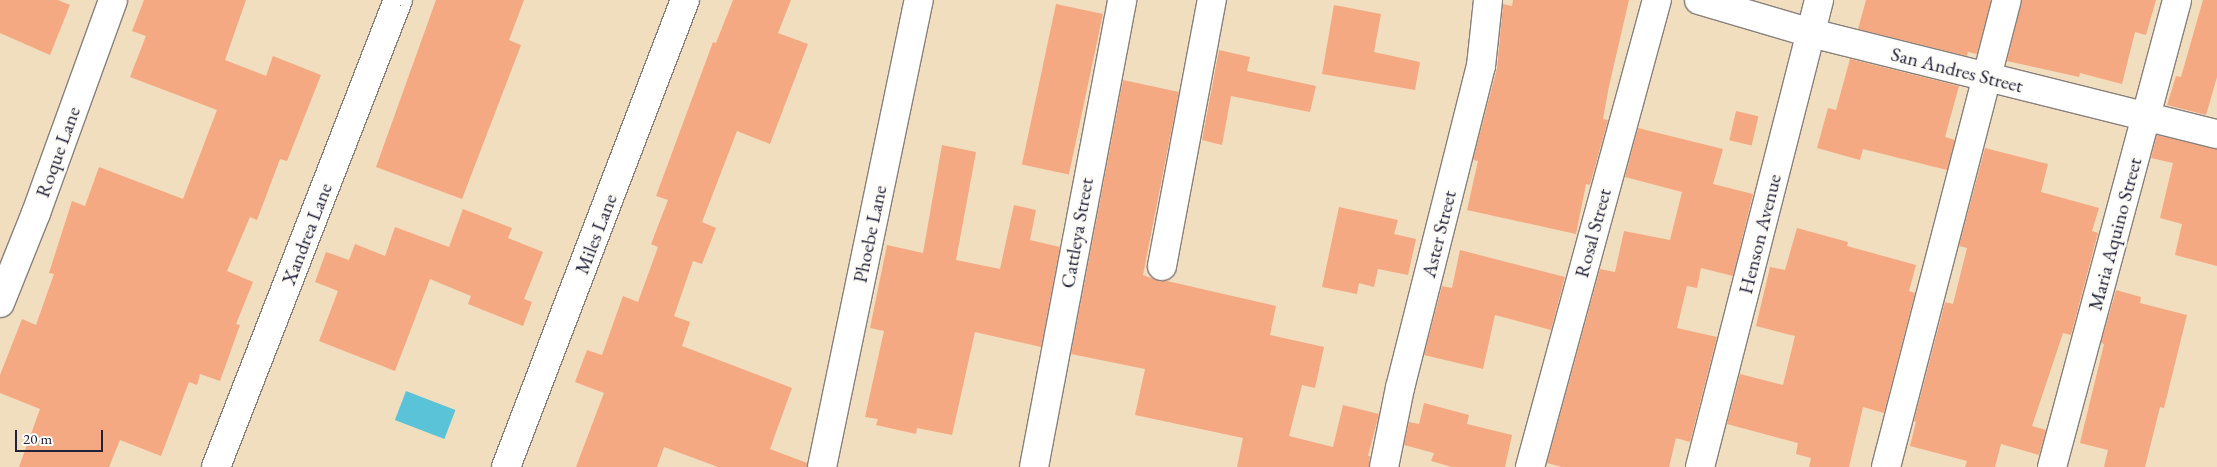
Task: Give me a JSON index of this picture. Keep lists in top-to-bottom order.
{
  "streets": {
    "street": [
      "San Andres Street",
      "Roque Lane",
      "Cattleya Street",
      "Rosal Street",
      "Xandrea Lane",
      "Miles Lane",
      "Phoebe Lane",
      "Aster Street",
      "Henson Avenue",
      "Maria Aquino Street"
    ]
  },
  "crossings": [
    ["San Andres Street", "Henson Avenue"],
    ["San Andres Street", "Maria Aquino Street"]
  ],
  "scale_bar": "20 m"
}
